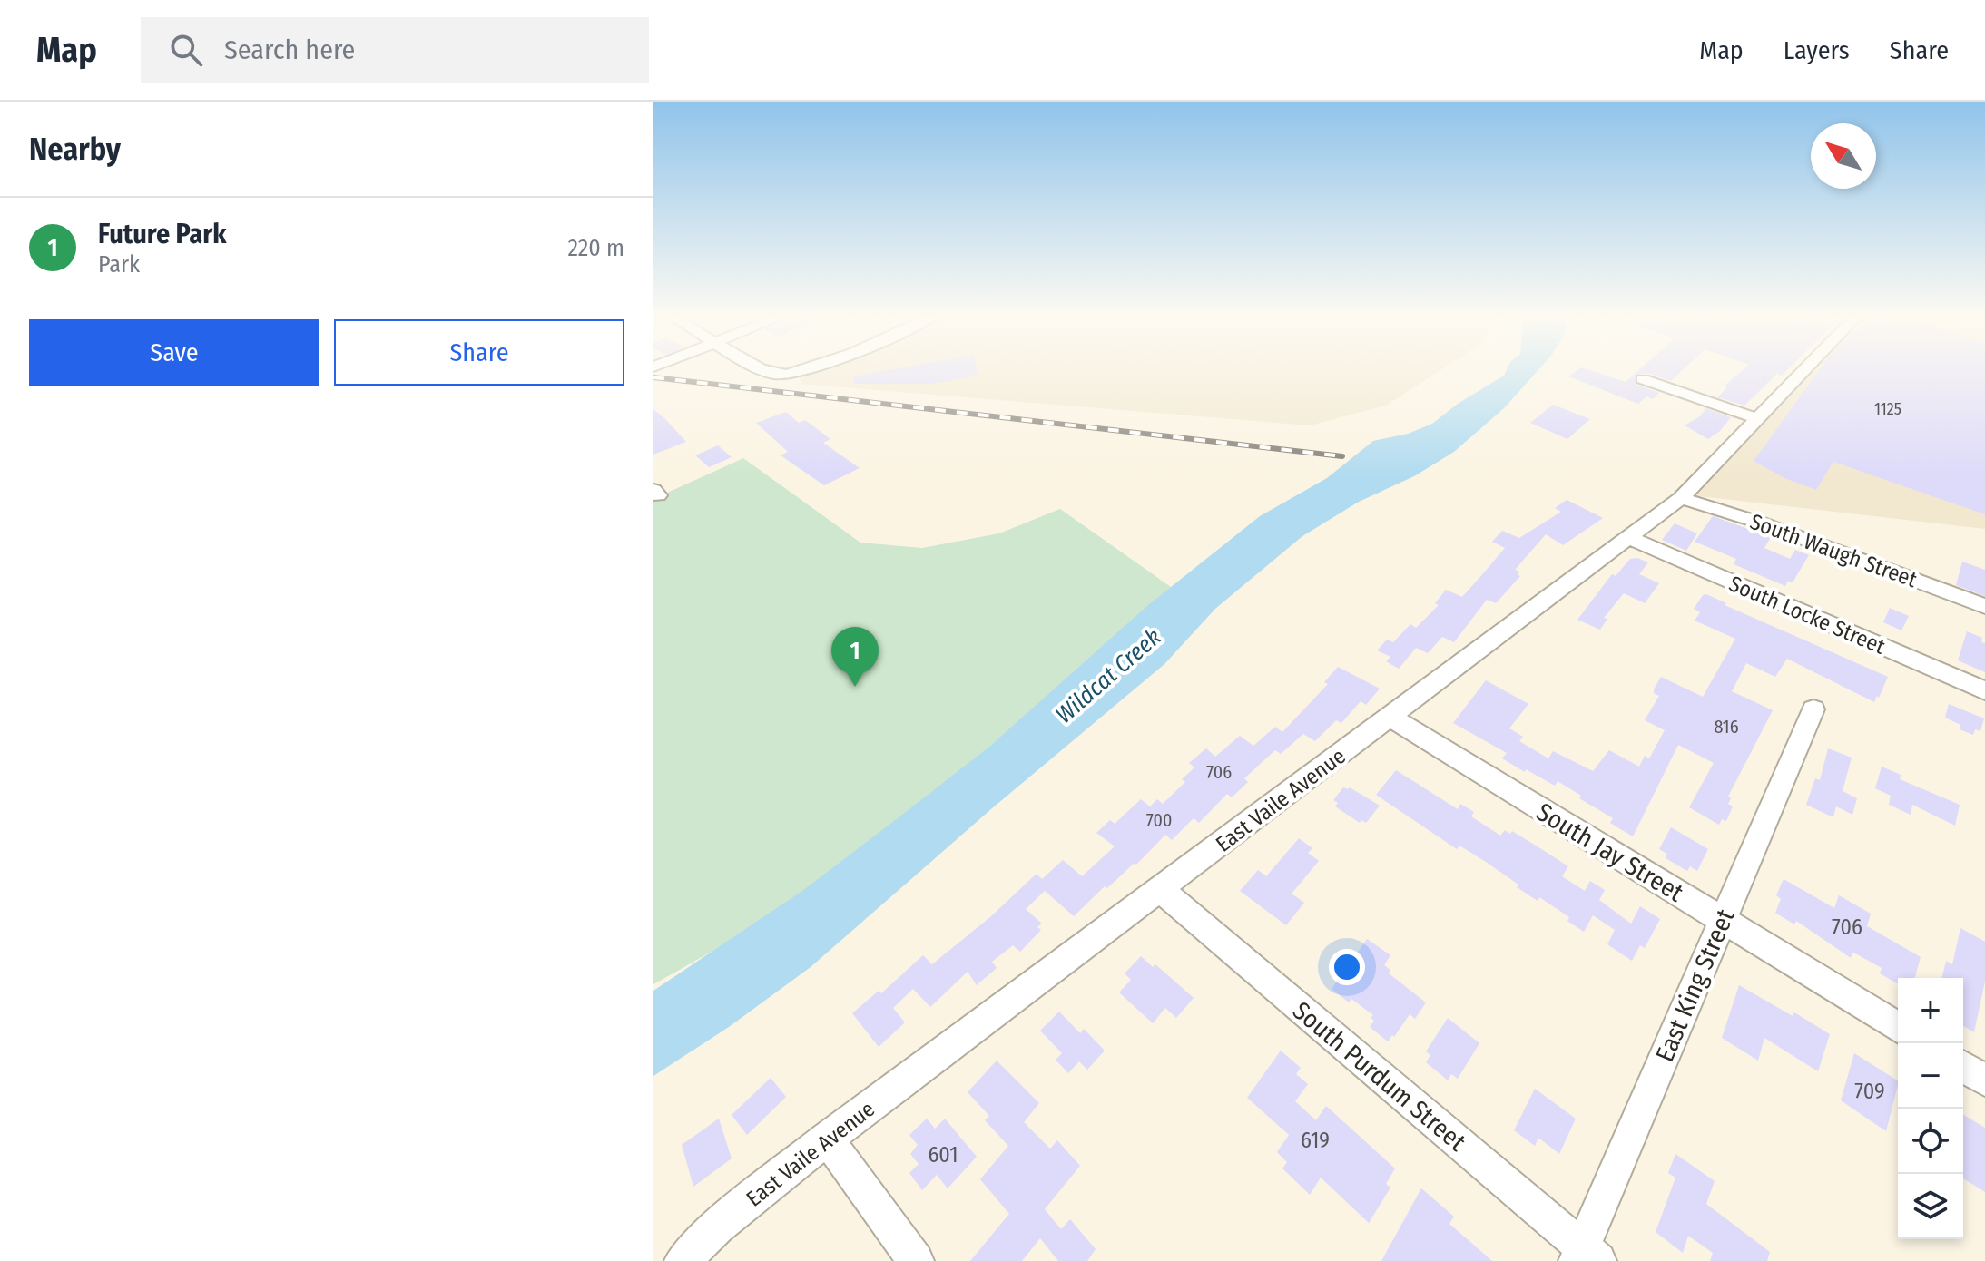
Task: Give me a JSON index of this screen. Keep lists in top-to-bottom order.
{
  "streets": {
    "street": [
      "South Waugh Street",
      "South Locke Street",
      "East Vaile Avenue",
      "South Jay Street",
      "East King Street",
      "South Purdum Street"
    ]
  },
  "crossings": [
    ["South Waugh Street", "East Vaile Avenue"],
    ["South Locke Street", "East Vaile Avenue"],
    ["East Vaile Avenue", "South Jay Street"],
    ["East Vaile Avenue", "South Purdum Street"],
    ["South Jay Street", "East King Street"],
    ["East King Street", "South Purdum Street"]
  ],
  "water": ["Wildcat Creek"],
  "house_numbers": [
    "1125",
    "816",
    "706",
    "700",
    "706",
    "709",
    "619",
    "601"
  ],
  "north": "top left",
  "page": {
    "header": "Map",
    "search": "Search here",
    "nav": ["Map", "Layers", "Share"],
    "heading": "Nearby",
    "list": [
      {
        "mark": "1",
        "name": "Future Park",
        "note": "Park",
        "value": "220 m"
      }
    ],
    "buttons": ["Save", "Share"],
    "pins": "1",
    "map_buttons": ["+", "−"]
  }
}
